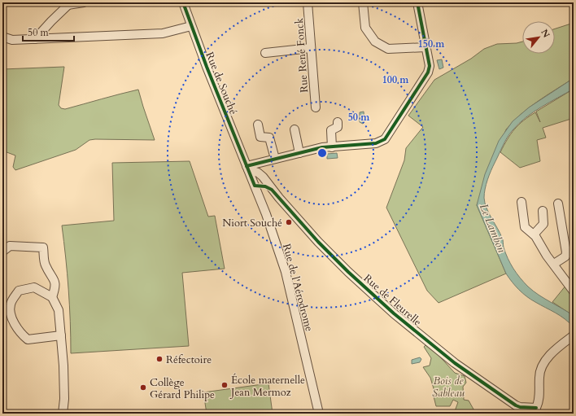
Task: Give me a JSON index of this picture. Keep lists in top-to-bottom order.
{
  "streets": {
    "street": [
      "Rue René Fonck",
      "Rue de Souché",
      "Rue de l'Aérodrome",
      "Rue de Fleurelle"
    ]
  },
  "crossings": [
    ["Rue de Souché", "Rue de l'Aérodrome"],
    ["Rue de Souché", "Rue de Fleurelle"],
    ["Rue de l'Aérodrome", "Rue de Fleurelle"]
  ],
  "water": ["Le Lambon"],
  "parks": ["Bois de Sableau"],
  "places": [
    "Niort Souché",
    "Réfectoire",
    "École maternelle Jean Mermoz",
    "Collège Gérard Philipe"
  ],
  "scale_bar": "50 m",
  "north": "top right",
  "rings": ["150 m", "100 m", "50 m"]
}
